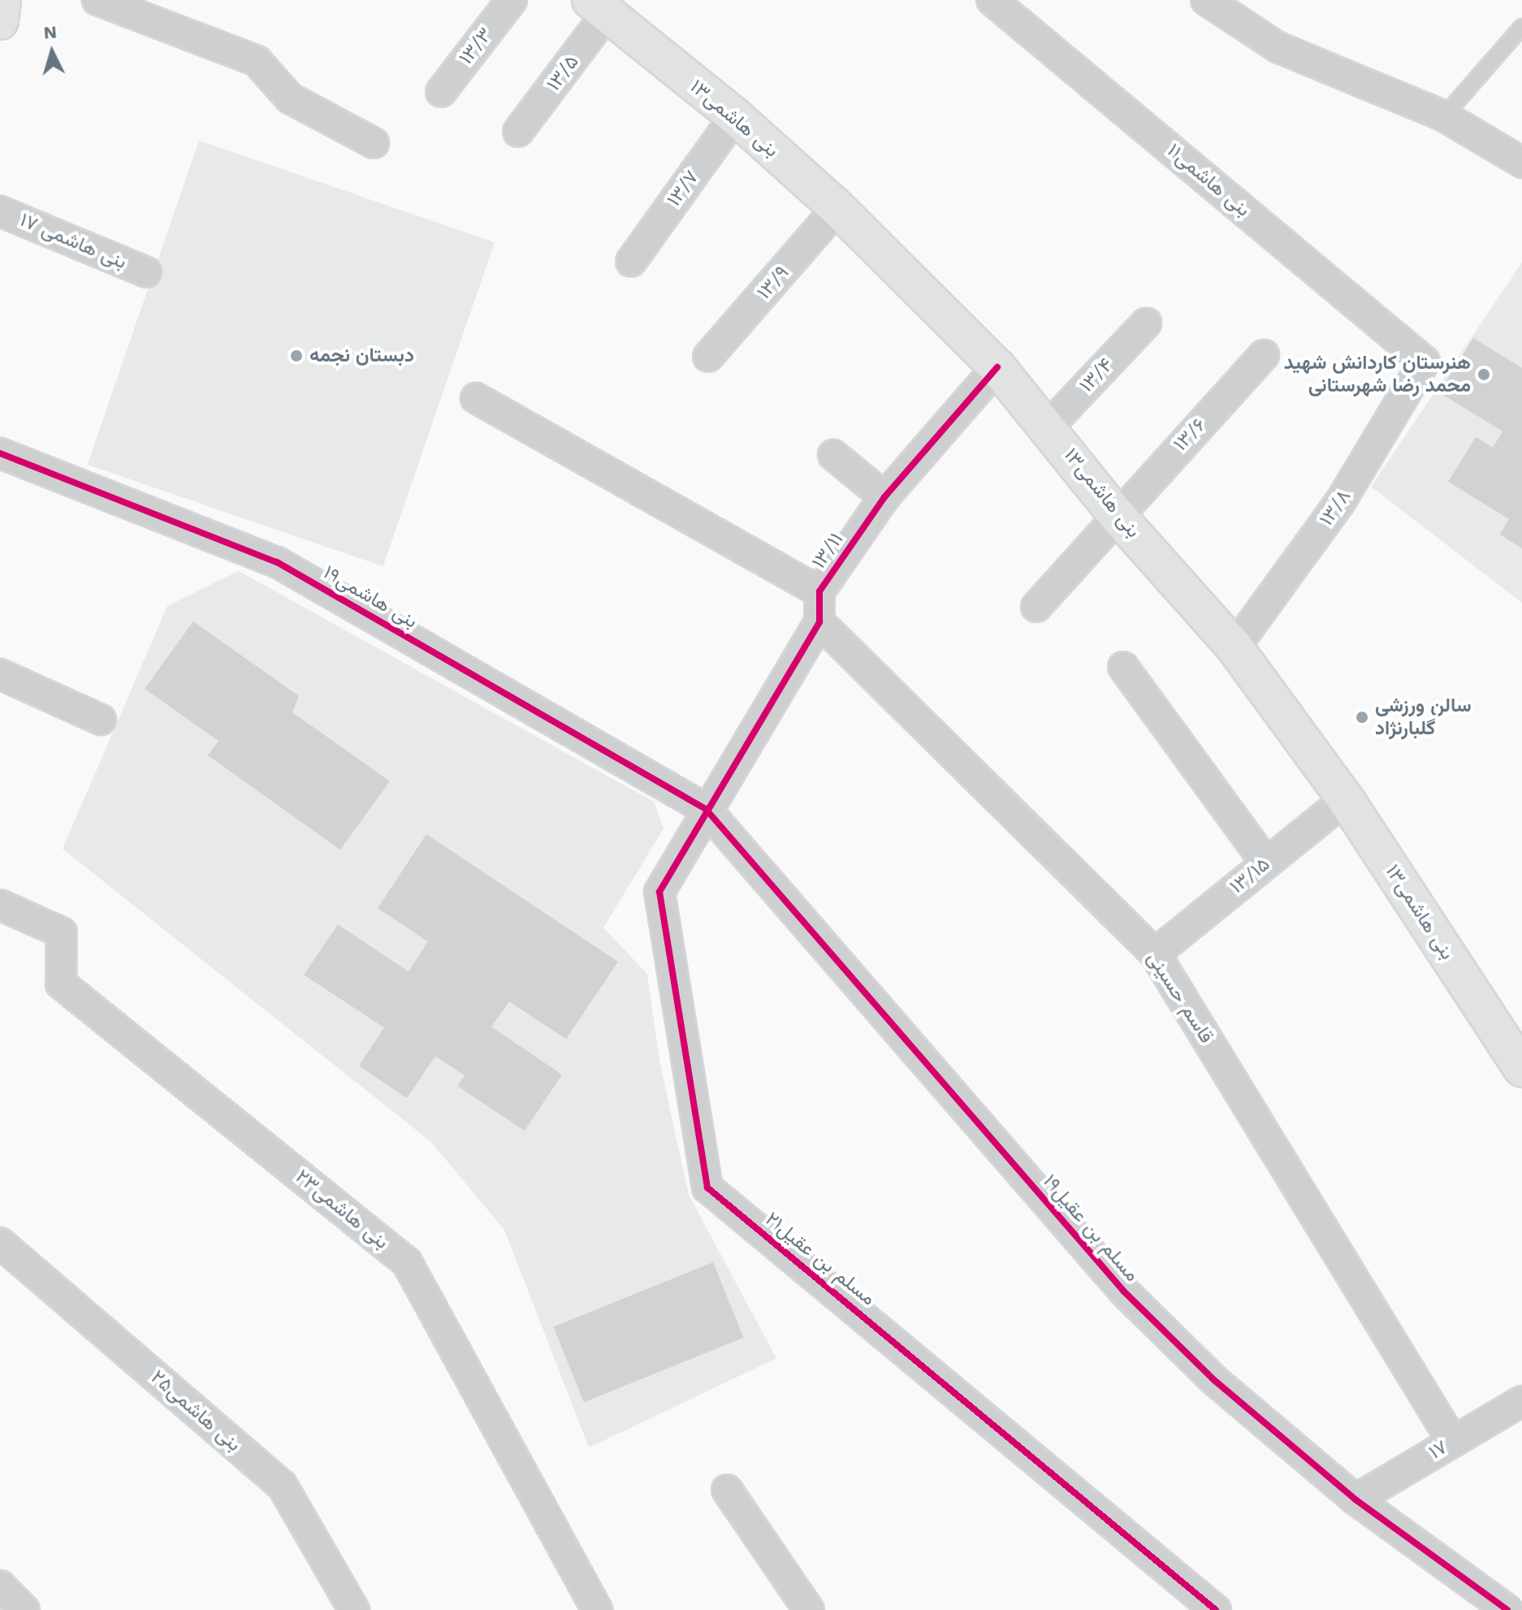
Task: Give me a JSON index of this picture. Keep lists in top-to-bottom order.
{
  "streets": {
    "street": [
      "۱۳/۳",
      "۱۳/۵",
      "بنی هاشمی۱۳",
      "بنی هاشمی۱۱",
      "۱۳/۷",
      "۱۷ بنی هاشمی",
      "۱۳/۹",
      "۱۳/۴",
      "۱۳/۶",
      "۱۳/۸",
      "۱۳/۱۱",
      "بنی هاشمی۱۹",
      "۱۳/۱۵",
      "قاسم حسینی",
      "بنی هاشمی۲۳",
      "مسلم بن عقیل۱۹",
      "مسلم بن عقیل۲۱",
      "بنی هاشمی۲۵",
      "۱۷"
    ]
  },
  "crossings": [
    ["۱۳/۵", "بنی هاشمی۱۳"],
    ["بنی هاشمی۱۳", "۱۳/۷"],
    ["بنی هاشمی۱۳", "۱۳/۹"],
    ["بنی هاشمی۱۳", "۱۳/۴"],
    ["بنی هاشمی۱۳", "۱۳/۶"],
    ["بنی هاشمی۱۳", "۱۳/۸"],
    ["بنی هاشمی۱۳", "۱۳/۱۱"],
    ["بنی هاشمی۱۳", "۱۳/۱۵"],
    ["بنی هاشمی۱۱", "۱۳/۸"],
    ["۱۳/۱۱", "قاسم حسینی"],
    ["بنی هاشمی۱۹", "مسلم بن عقیل۱۹"],
    ["بنی هاشمی۱۹", "مسلم بن عقیل۲۱"],
    ["۱۳/۱۵", "قاسم حسینی"],
    ["قاسم حسینی", "۱۷"],
    ["مسلم بن عقیل۱۹", "مسلم بن عقیل۲۱"],
    ["مسلم بن عقیل۱۹", "۱۷"]
  ],
  "places": ["دبستان نجمه", "هنرستان کاردانش شهید محمد رضا شهرستانی", "سالن ورزشی گلبارنژاد"],
  "north": "top"
}
